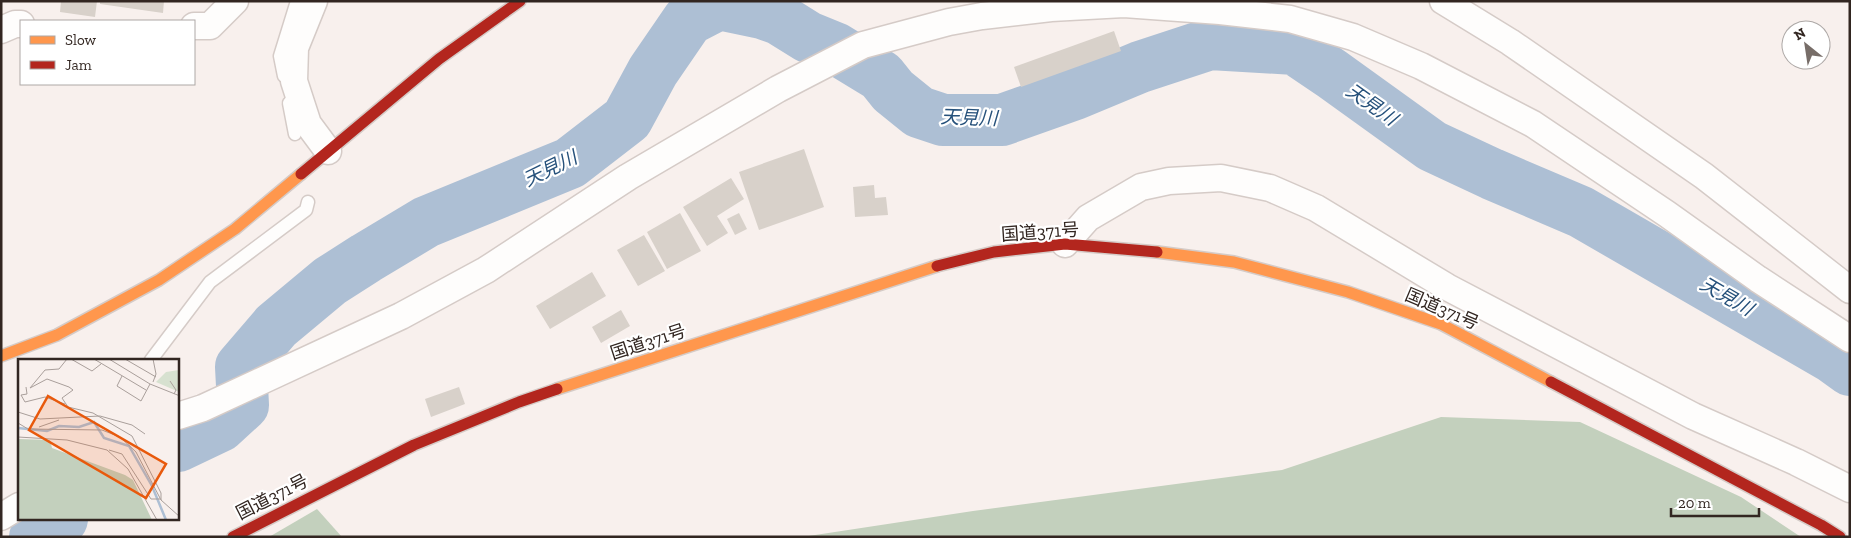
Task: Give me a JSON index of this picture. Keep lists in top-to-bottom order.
{
  "streets": {
    "highway": ["国道371号"]
  },
  "water": ["天見川"],
  "legend": ["Slow", "Jam"],
  "scale_bar": "20 m",
  "north": "top left"
}
